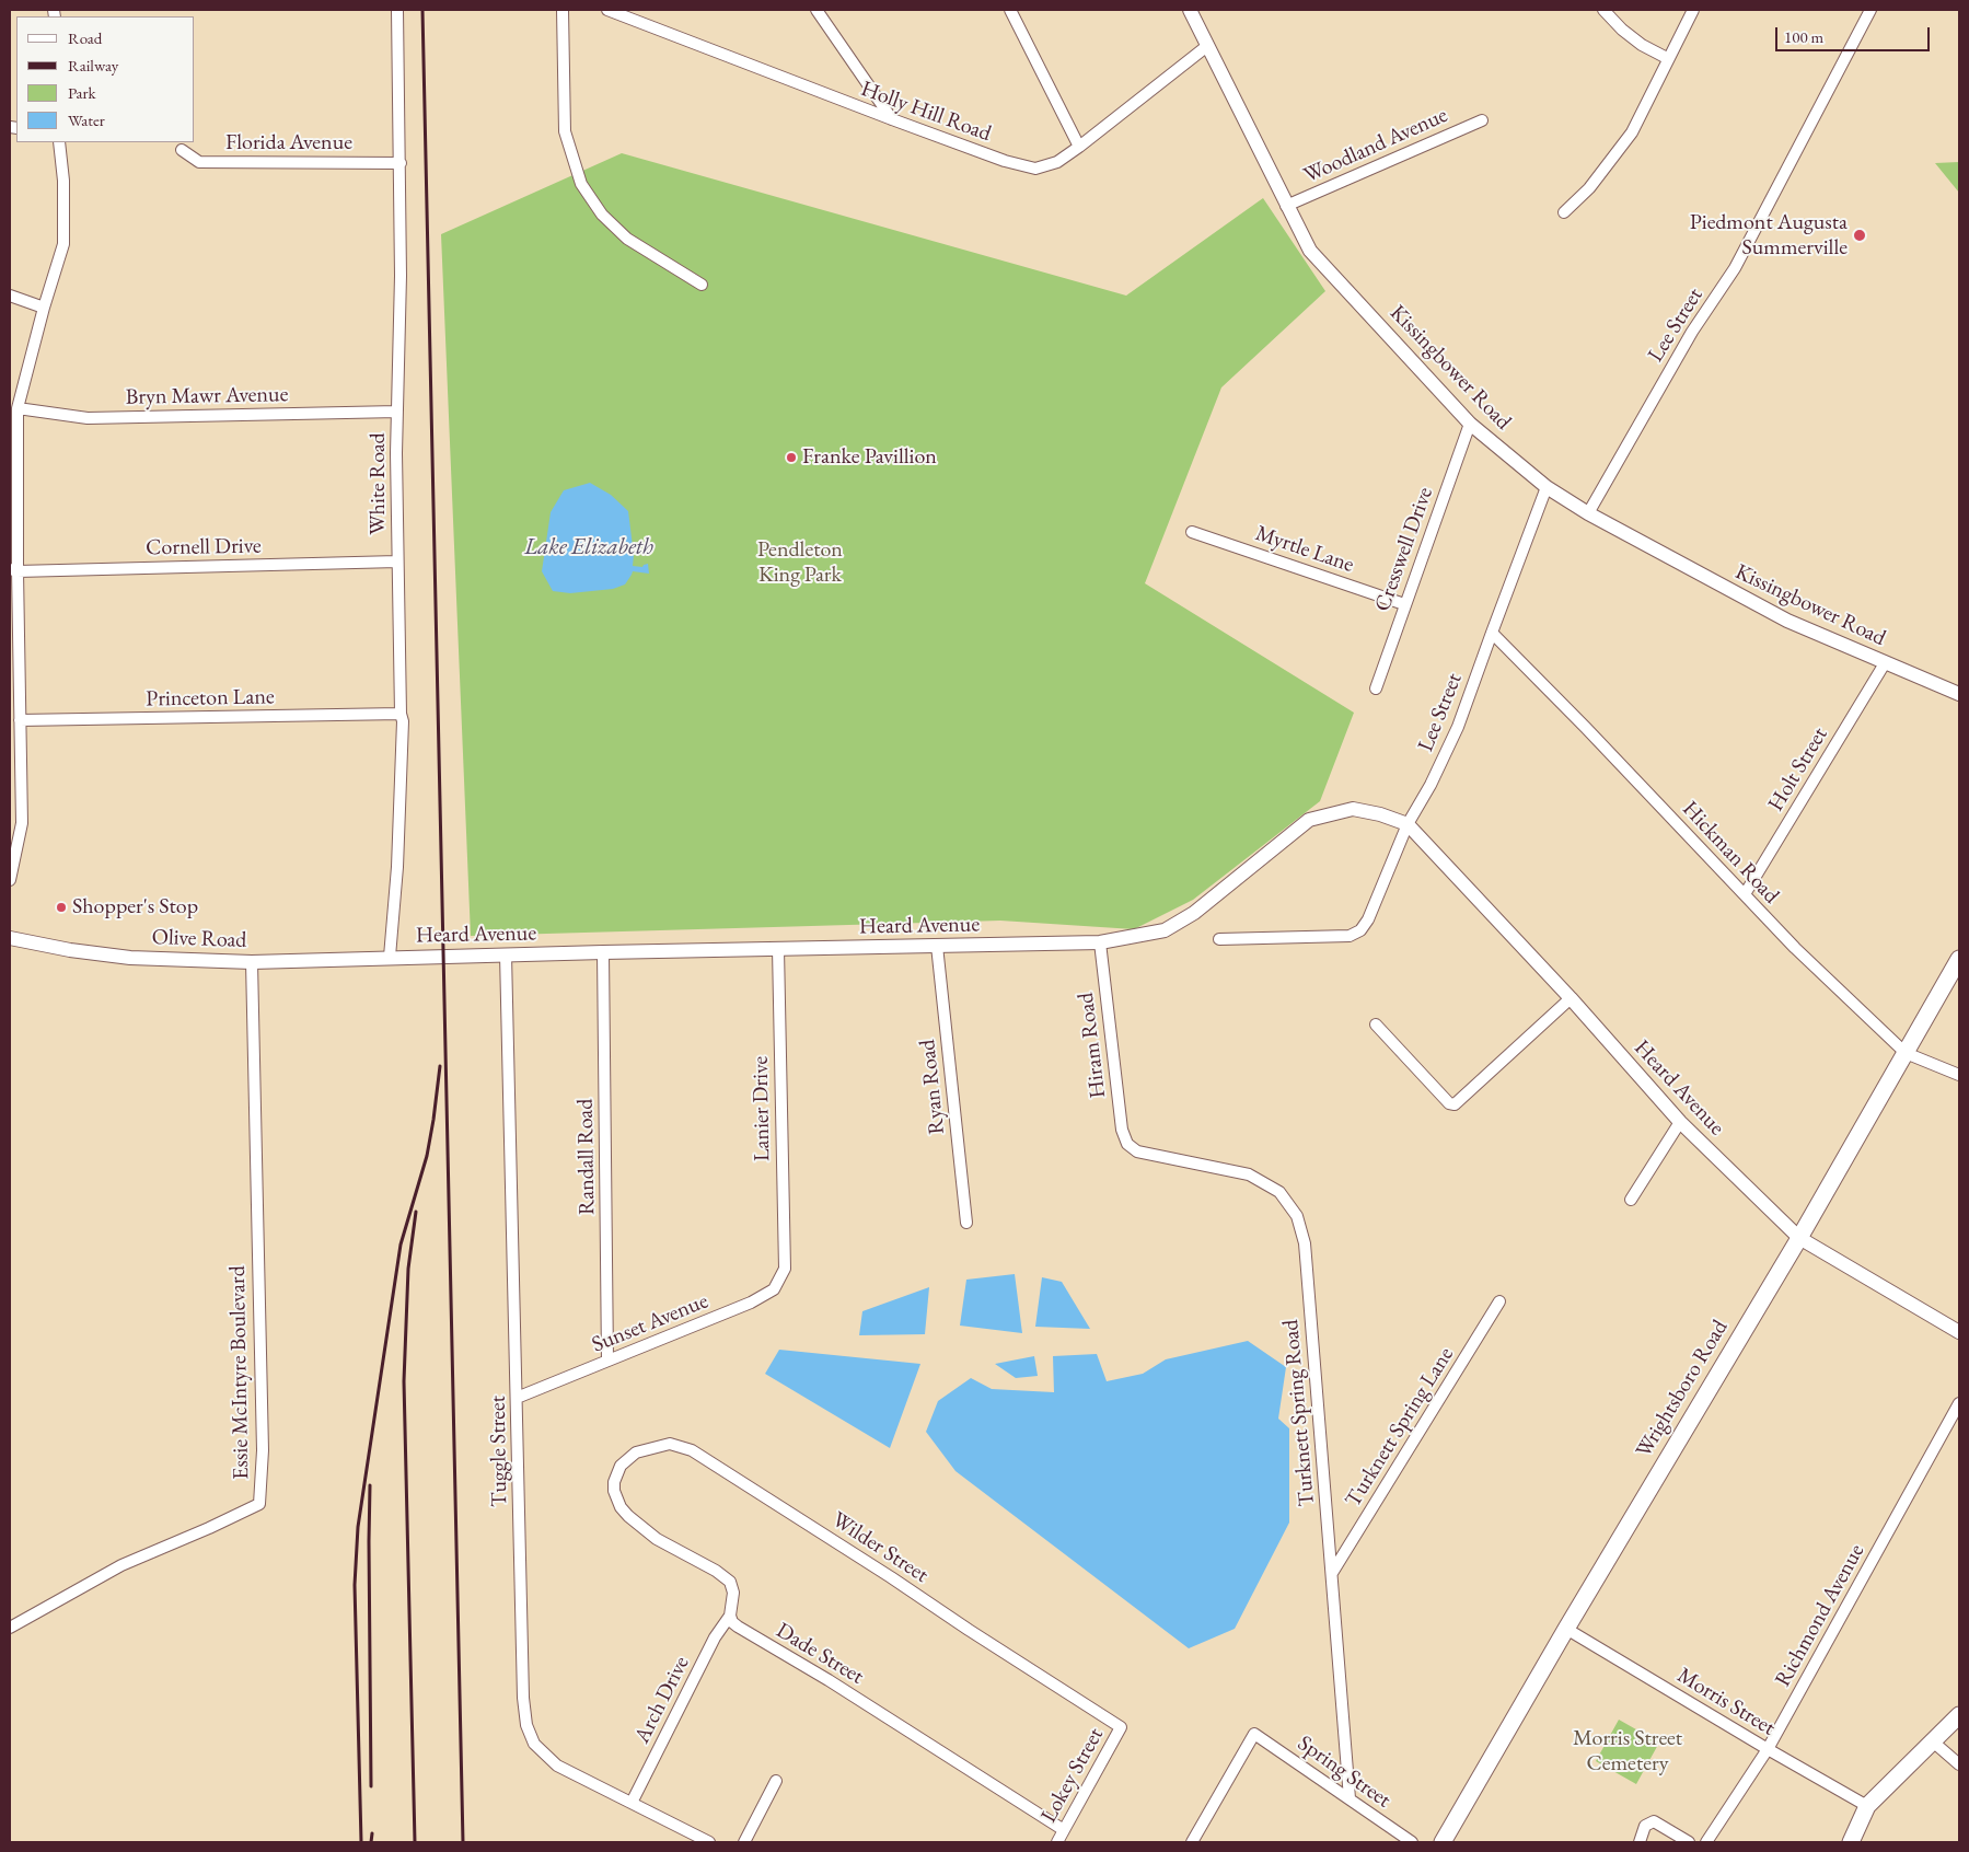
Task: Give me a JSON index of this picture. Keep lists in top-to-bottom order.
{
  "streets": {
    "main road": ["Wrightsboro Road"],
    "street": [
      "Holly Hill Road",
      "Florida Avenue",
      "Woodland Avenue",
      "Lee Street",
      "Kissingbower Road",
      "Bryn Mawr Avenue",
      "White Road",
      "Cornell Drive",
      "Myrtle Lane",
      "Cresswell Drive",
      "Princeton Lane",
      "Holt Street",
      "Hickman Road",
      "Heard Avenue",
      "Olive Road",
      "Hiram Road",
      "Ryan Road",
      "Lanier Drive",
      "Randall Road",
      "Sunset Avenue",
      "Essie McIntyre Boulevard",
      "Turknett Spring Road",
      "Turknett Spring Lane",
      "Tuggle Street",
      "Wilder Street",
      "Richmond Avenue",
      "Dade Street",
      "Arch Drive",
      "Morris Street",
      "Spring Street",
      "Lokey Street"
    ]
  },
  "crossings": [
    ["Holly Hill Road", "Kissingbower Road"],
    ["Florida Avenue", "White Road"],
    ["Woodland Avenue", "Kissingbower Road"],
    ["Lee Street", "Kissingbower Road"],
    ["Lee Street", "Hickman Road"],
    ["Lee Street", "Heard Avenue"],
    ["Kissingbower Road", "Cresswell Drive"],
    ["Kissingbower Road", "Holt Street"],
    ["Bryn Mawr Avenue", "White Road"],
    ["White Road", "Cornell Drive"],
    ["White Road", "Princeton Lane"],
    ["White Road", "Heard Avenue"],
    ["White Road", "Olive Road"],
    ["Myrtle Lane", "Cresswell Drive"],
    ["Holt Street", "Hickman Road"],
    ["Hickman Road", "Wrightsboro Road"],
    ["Heard Avenue", "Olive Road"],
    ["Heard Avenue", "Hiram Road"],
    ["Heard Avenue", "Ryan Road"],
    ["Heard Avenue", "Lanier Drive"],
    ["Heard Avenue", "Randall Road"],
    ["Heard Avenue", "Wrightsboro Road"],
    ["Heard Avenue", "Tuggle Street"],
    ["Olive Road", "Essie McIntyre Boulevard"],
    ["Hiram Road", "Turknett Spring Road"],
    ["Lanier Drive", "Sunset Avenue"],
    ["Randall Road", "Sunset Avenue"],
    ["Sunset Avenue", "Tuggle Street"],
    ["Wrightsboro Road", "Morris Street"],
    ["Turknett Spring Road", "Turknett Spring Lane"],
    ["Turknett Spring Road", "Spring Street"],
    ["Tuggle Street", "Arch Drive"],
    ["Wilder Street", "Dade Street"],
    ["Wilder Street", "Arch Drive"],
    ["Wilder Street", "Lokey Street"],
    ["Richmond Avenue", "Morris Street"],
    ["Dade Street", "Arch Drive"],
    ["Dade Street", "Lokey Street"]
  ],
  "water": ["Lake Elizabeth"],
  "parks": ["Pendleton King Park", "Morris Street Cemetery"],
  "places": ["Piedmont Augusta Summerville", "Franke Pavillion", "Shopper's Stop"],
  "legend": [
    "Road",
    "Railway",
    "Park",
    "Water"
  ],
  "scale_bar": "100 m"
}
